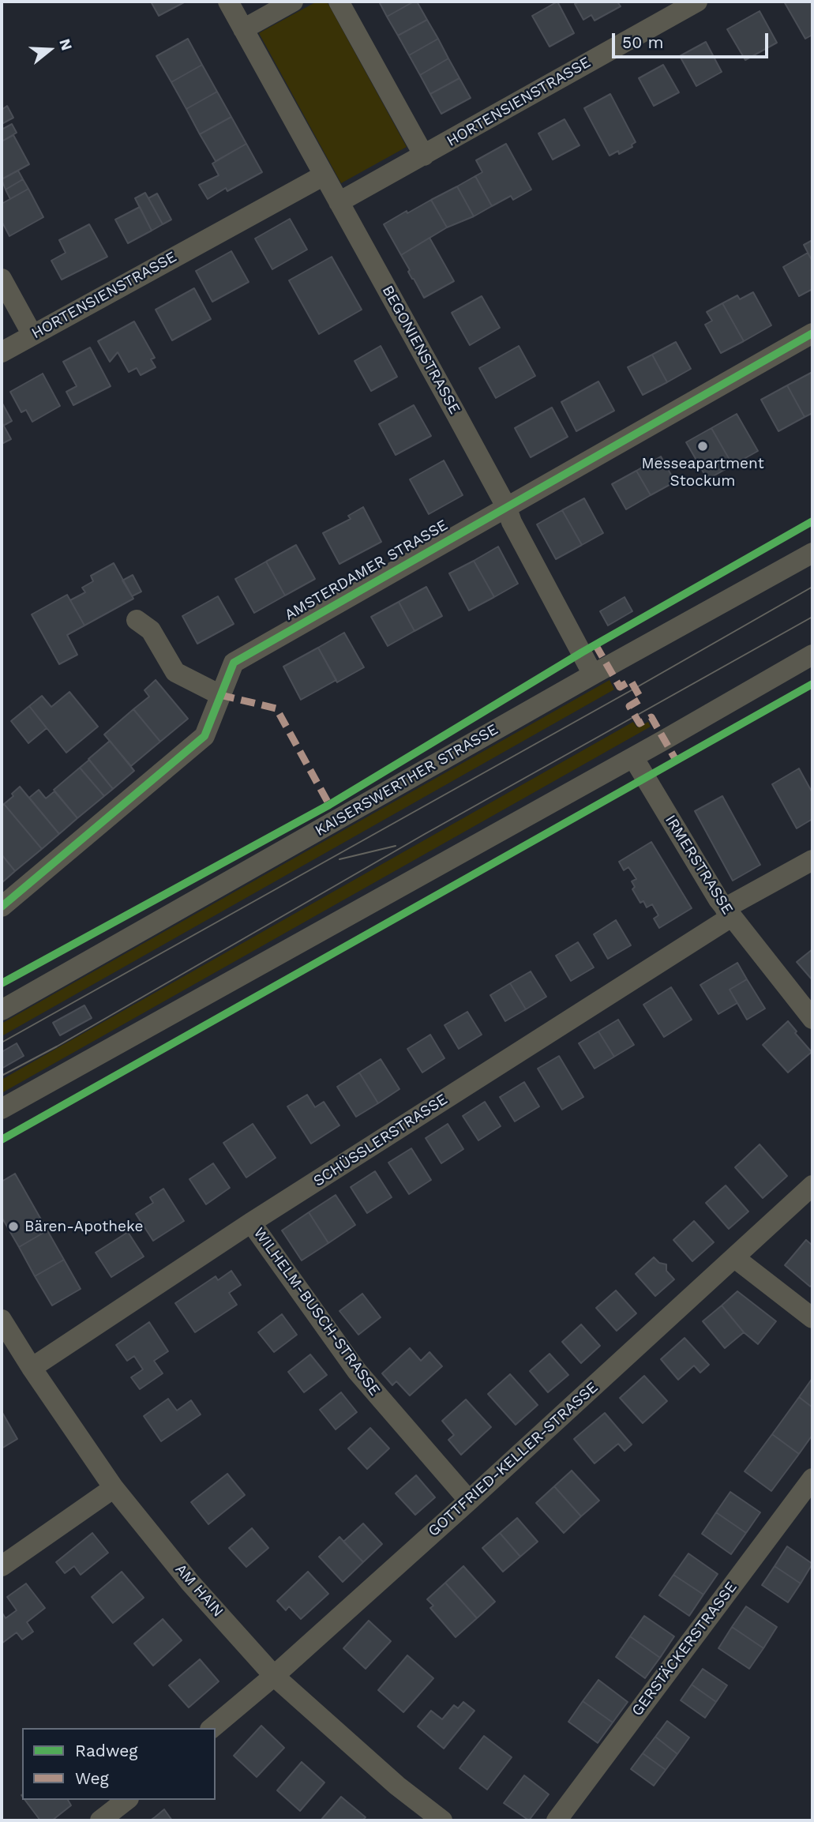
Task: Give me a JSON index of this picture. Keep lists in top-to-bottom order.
{
  "streets": {
    "street": [
      "HORTENSIENSTRASSE",
      "BEGONIENSTRASSE",
      "AMSTERDAMER STRASSE",
      "KAISERSWERTHER STRASSE",
      "IRMERSTRASSE",
      "SCHÜSSLERSTRASSE",
      "WILHELM-BUSCH-STRASSE",
      "GOTTFRIED-KELLER-STRASSE",
      "AM HAIN",
      "GERSTÄCKERSTRASSE"
    ]
  },
  "crossings": [
    ["HORTENSIENSTRASSE", "BEGONIENSTRASSE"],
    ["BEGONIENSTRASSE", "AMSTERDAMER STRASSE"],
    ["BEGONIENSTRASSE", "KAISERSWERTHER STRASSE"],
    ["IRMERSTRASSE", "SCHÜSSLERSTRASSE"],
    ["SCHÜSSLERSTRASSE", "WILHELM-BUSCH-STRASSE"],
    ["SCHÜSSLERSTRASSE", "AM HAIN"],
    ["WILHELM-BUSCH-STRASSE", "GOTTFRIED-KELLER-STRASSE"],
    ["GOTTFRIED-KELLER-STRASSE", "AM HAIN"]
  ],
  "places": ["Messeapartment Stockum", "Bären-Apotheke"],
  "legend": ["Radweg", "Weg"],
  "scale_bar": "50 m",
  "north": "right"
}
